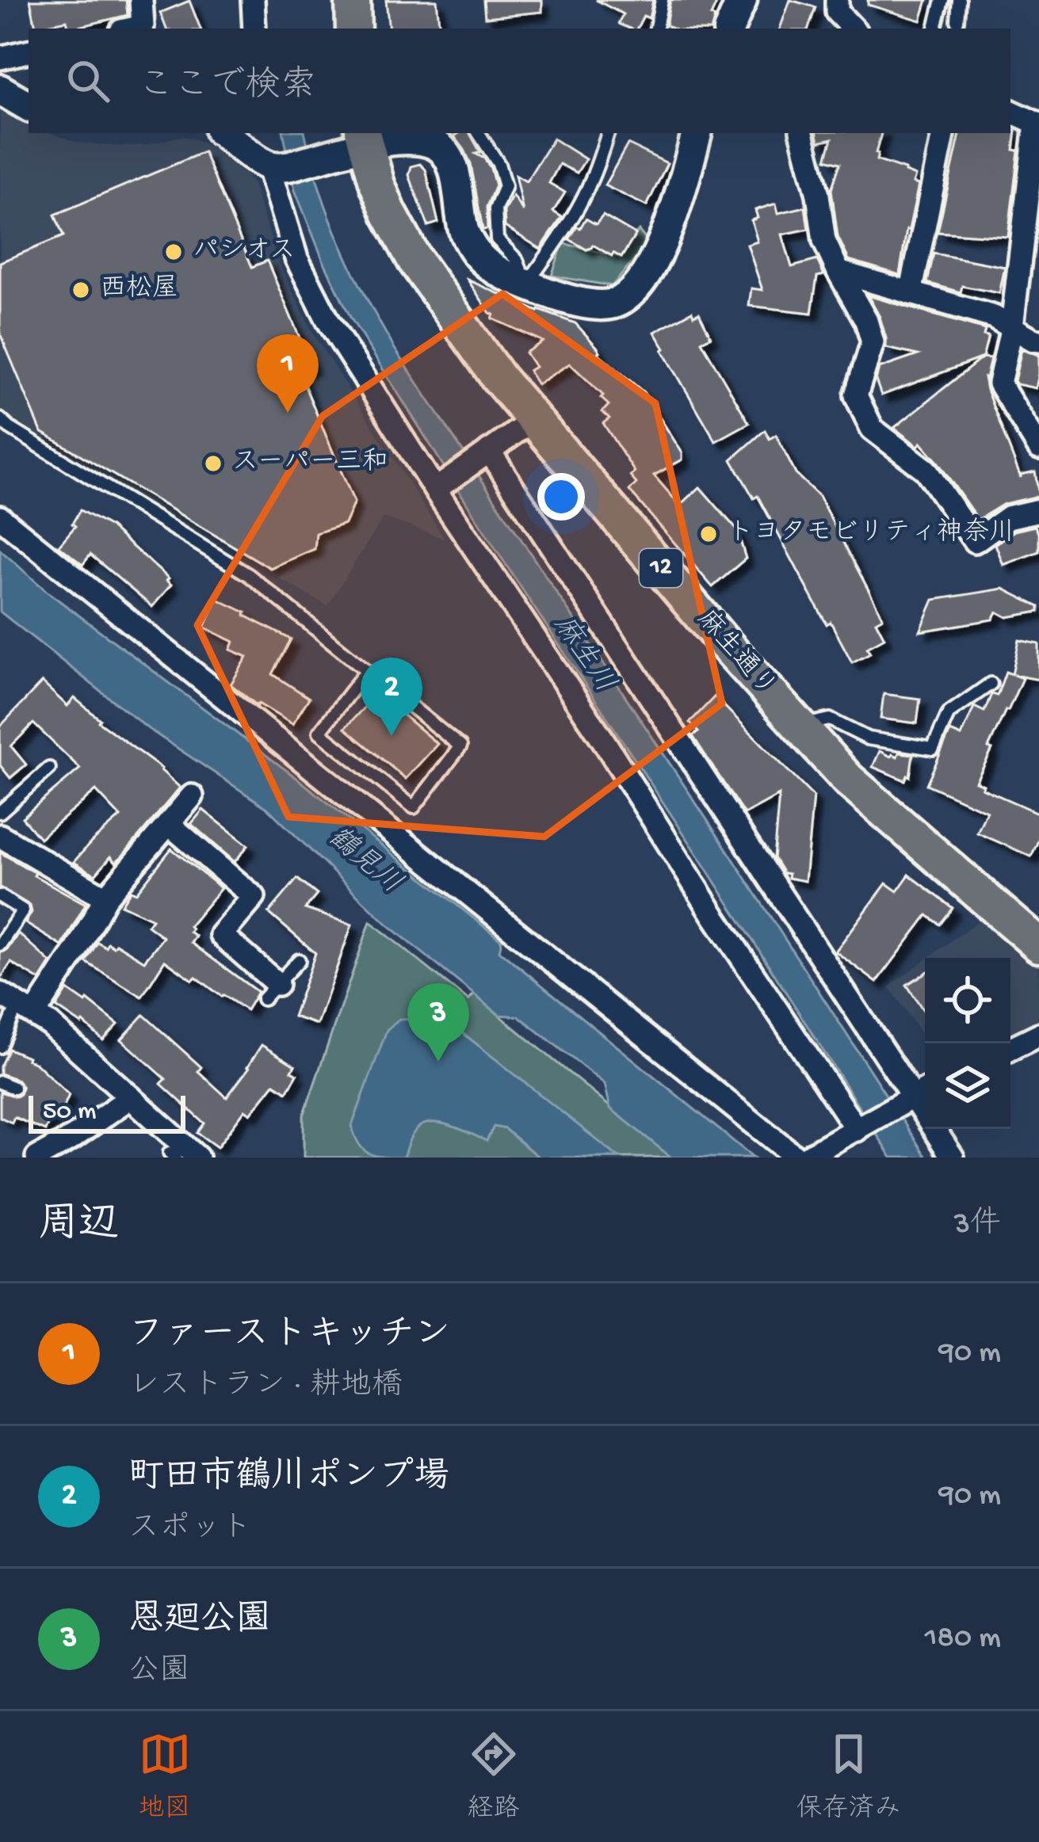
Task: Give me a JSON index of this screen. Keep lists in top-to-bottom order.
{
  "streets": {
    "main road": ["12", "麻生通り"]
  },
  "water": ["麻生川", "鶴見川"],
  "places": [
    "パシオス",
    "西松屋",
    "スーパー三和",
    "トヨタモビリティ神奈川"
  ],
  "scale_bar": "50 m",
  "page": {
    "search": "ここで検索",
    "pins": ["1", "2", "3"],
    "scale": "50 m",
    "heading": ["周辺", "3件"],
    "list": [
      {
        "mark": "1",
        "name": "ファーストキッチン",
        "note": "レストラン · 耕地橋",
        "value": "90 m"
      },
      {
        "mark": "2",
        "name": "町田市鶴川ポンプ場",
        "note": "スポット",
        "value": "90 m"
      },
      {
        "mark": "3",
        "name": "恩廻公園",
        "note": "公園",
        "value": "180 m"
      }
    ],
    "nav": ["地図", "経路", "保存済み"]
  }
}
